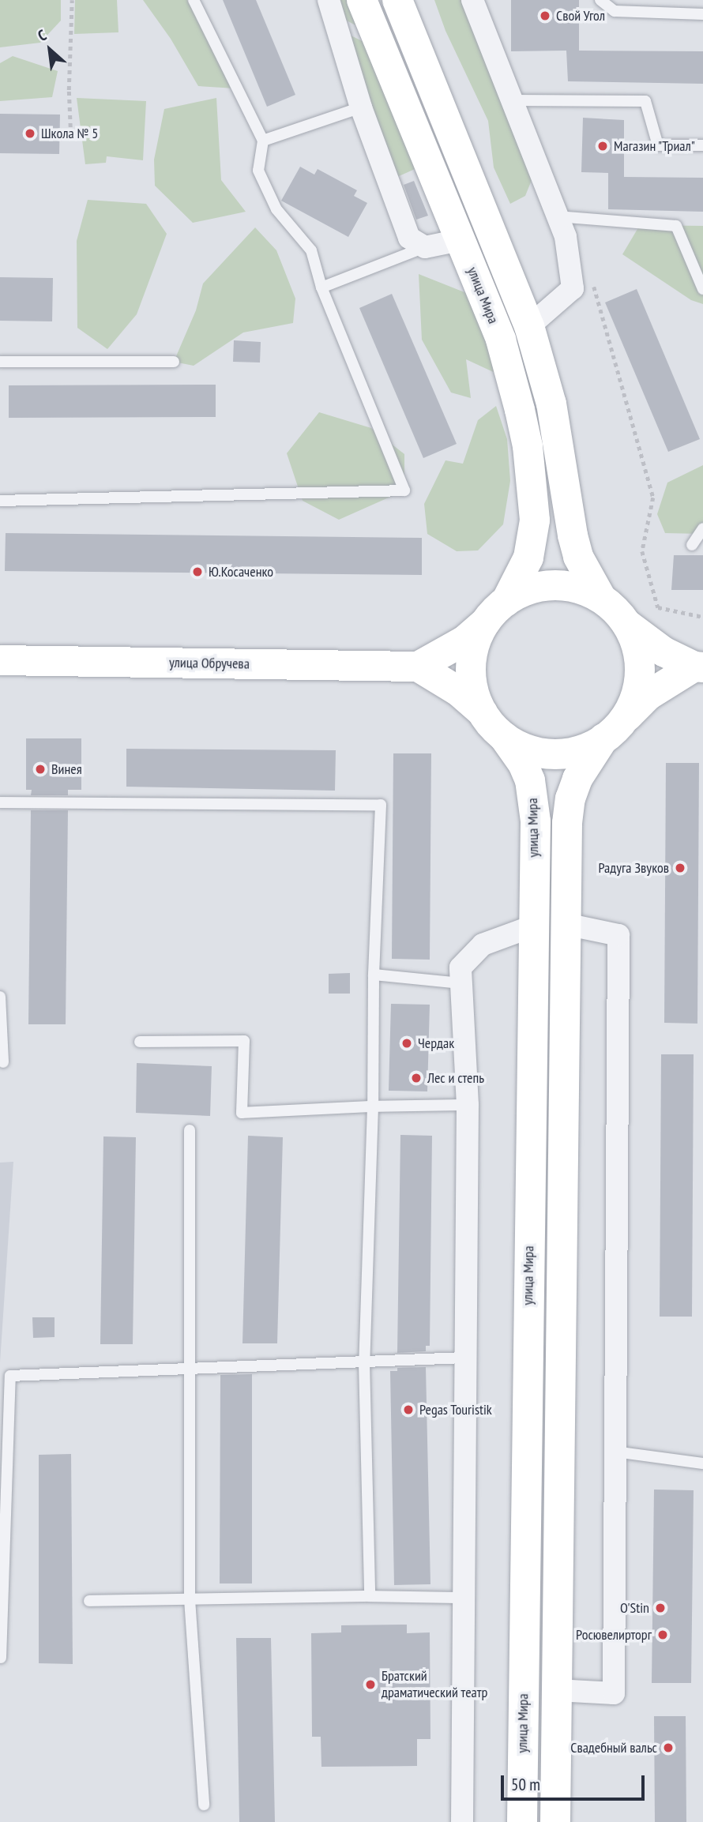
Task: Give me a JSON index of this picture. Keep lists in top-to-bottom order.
{
  "streets": {
    "main road": ["улица Мира", "улица Обручева"]
  },
  "places": [
    "Свой Угол",
    "Школа № 5",
    "Магазин \"Триал\"",
    "Ю.Косаченко",
    "Винея",
    "Радуга Звуков",
    "Чердак",
    "Лес и степь",
    "Pegas Touristik",
    "O'Stin",
    "Росювелирторг",
    "Братский драматический театр",
    "Свадебный вальс"
  ],
  "scale_bar": "50 m",
  "north": "top left"
}
